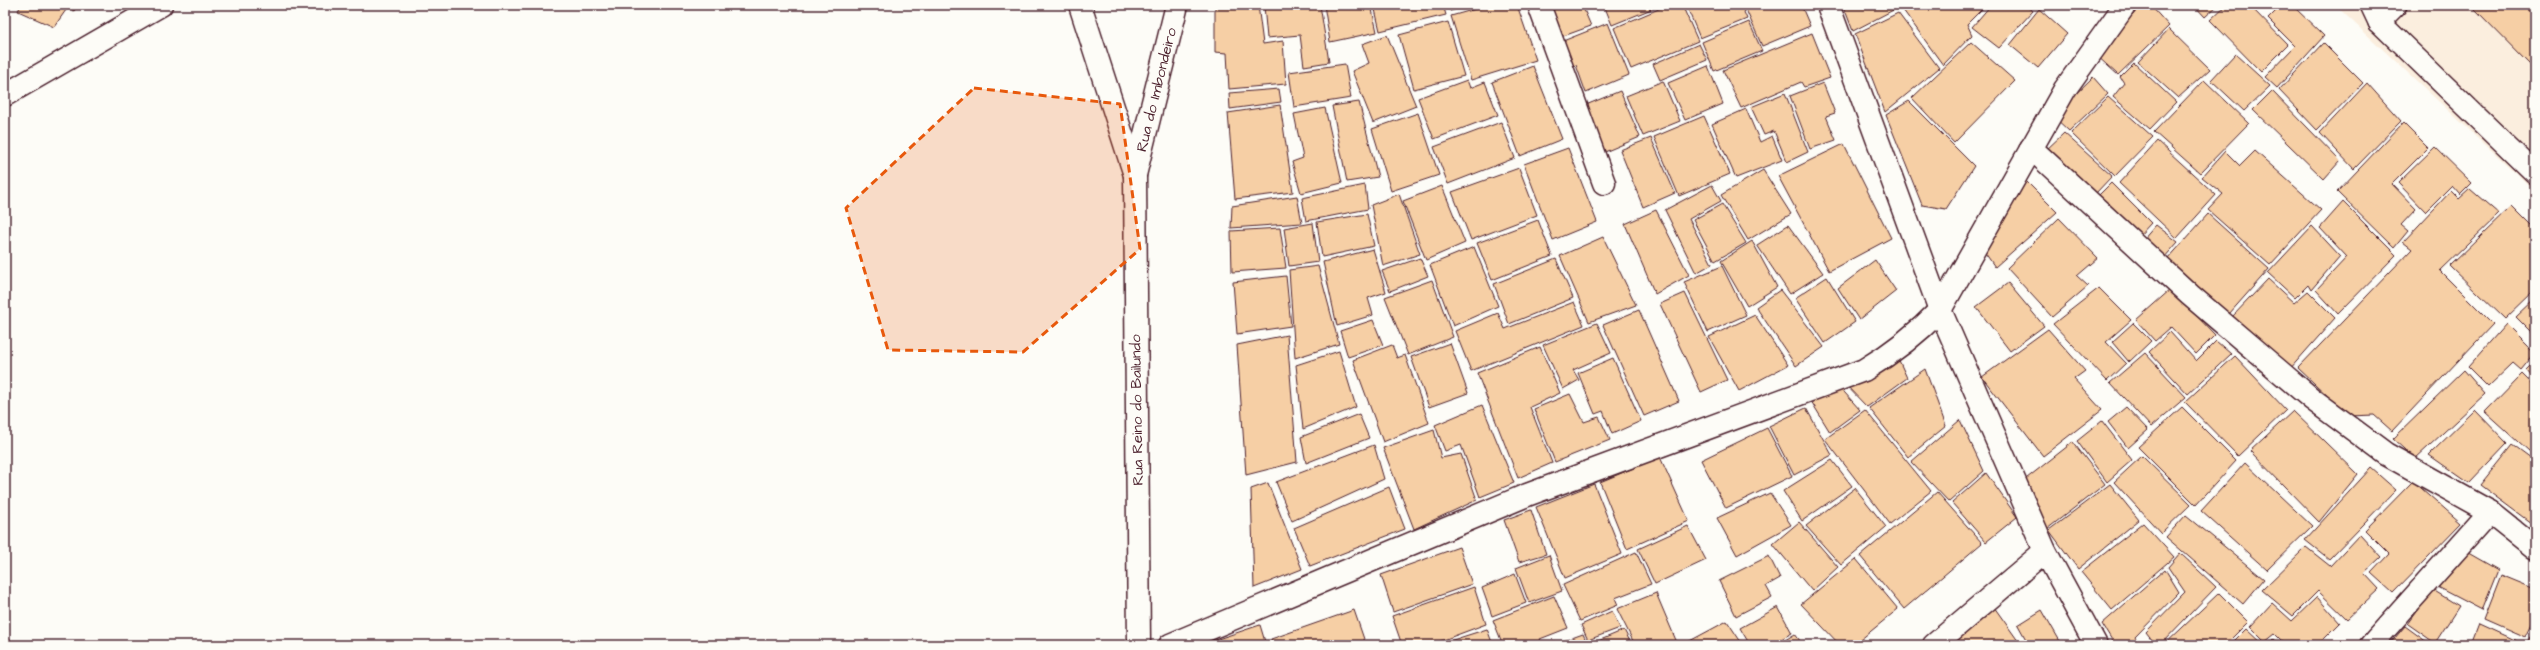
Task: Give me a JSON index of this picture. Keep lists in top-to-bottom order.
{
  "streets": {
    "street": ["Rua do Imbondeiro", "Rua Reino do Bailundo"]
  },
  "crossings": [
    ["Rua do Imbondeiro", "Rua Reino do Bailundo"]
  ]
}
